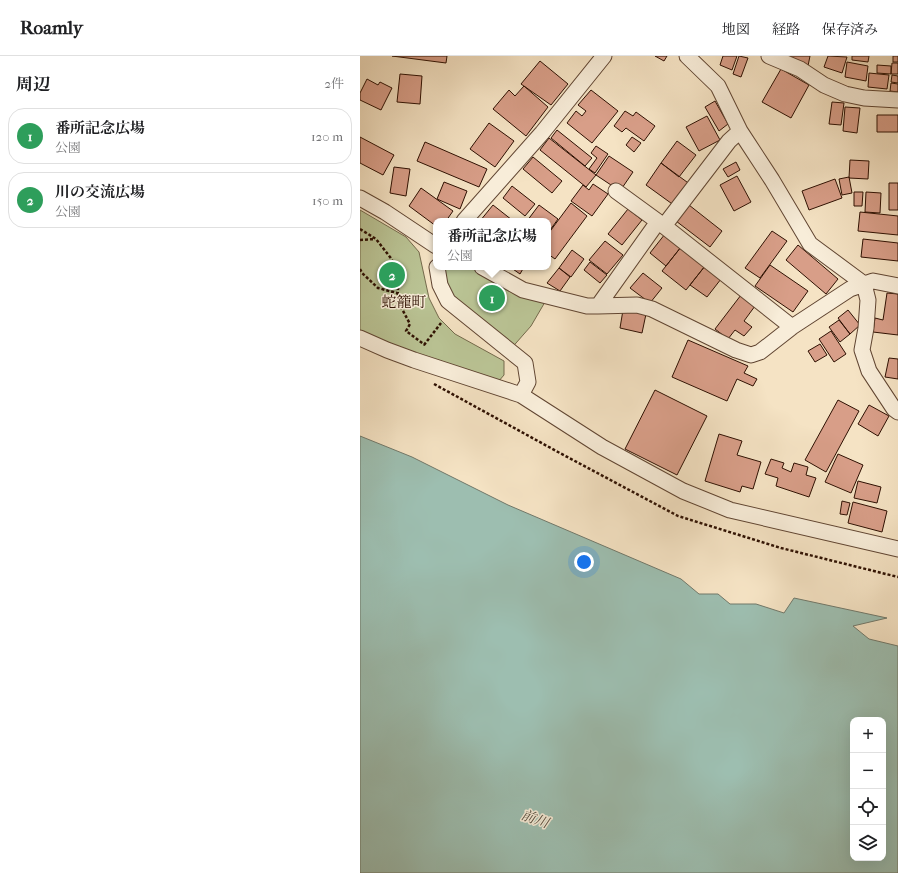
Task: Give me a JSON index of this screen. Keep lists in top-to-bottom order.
{
  "districts": ["蛇籠町"],
  "water": ["前川"],
  "page": {
    "header": "Roamly",
    "nav": ["地図", "経路", "保存済み"],
    "heading": ["周辺", "2件"],
    "list": [
      {
        "mark": "1",
        "name": "番所記念広場",
        "note": "公園",
        "value": "120 m"
      },
      {
        "mark": "2",
        "name": "川の交流広場",
        "note": "公園",
        "value": "150 m"
      }
    ],
    "popup": ["番所記念広場", "公園"],
    "pins": ["2", "1"],
    "map_buttons": ["+", "−"]
  }
}
